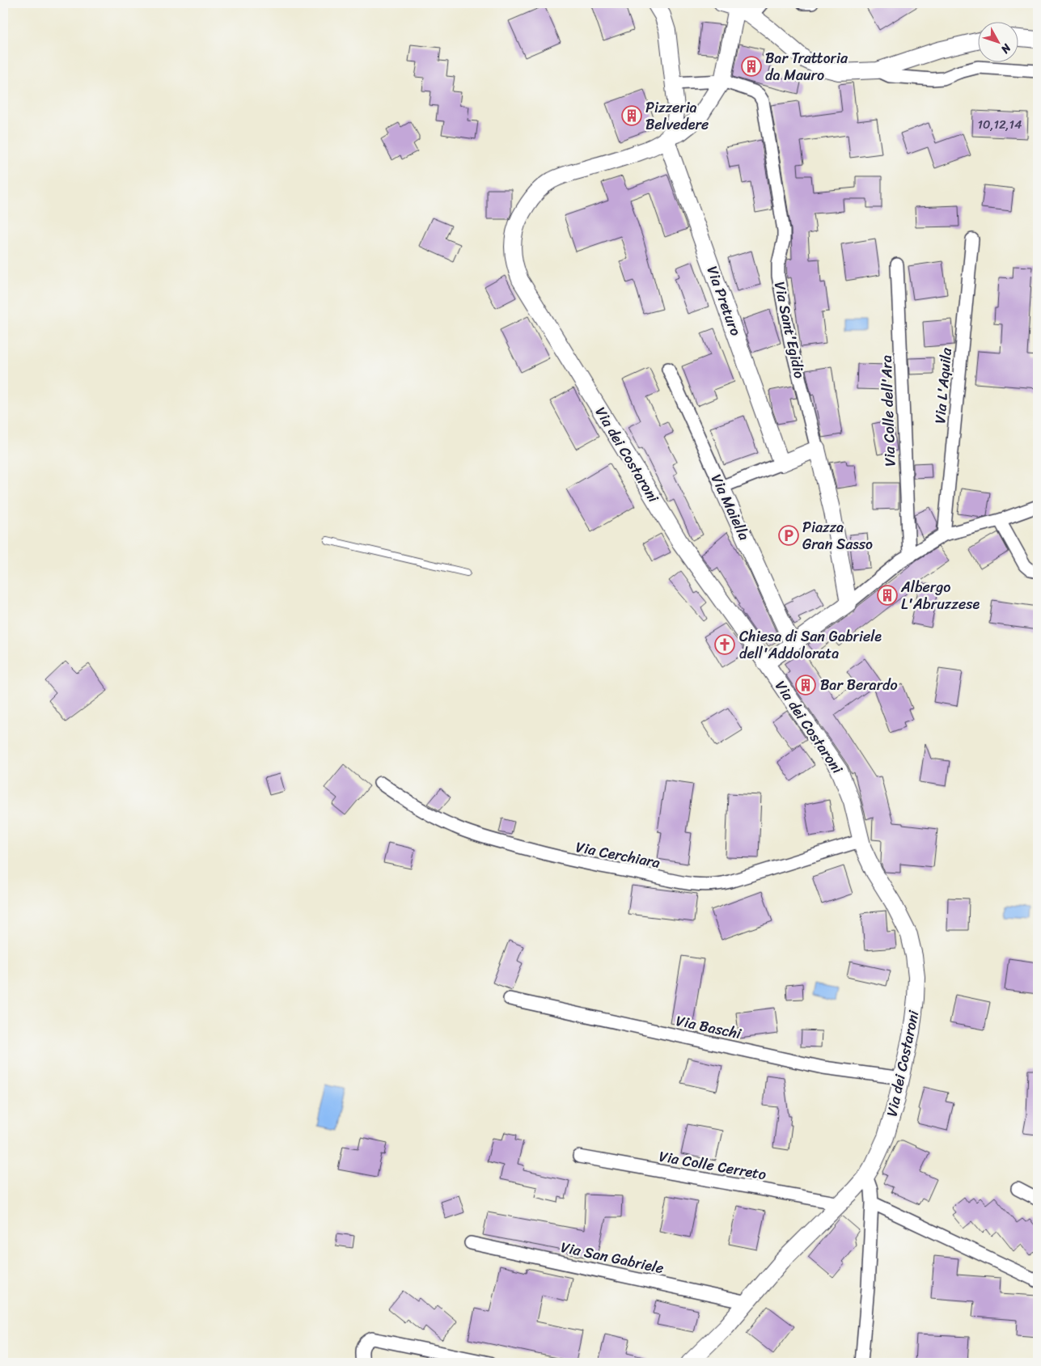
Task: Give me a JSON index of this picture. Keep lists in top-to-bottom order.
{
  "streets": {
    "street": [
      "Via Preturo",
      "Via Sant'Egidio",
      "Via L'Aquila",
      "Via Colle dell'Ara",
      "Via dei Costaroni",
      "Via Maiella",
      "Via Cerchiara",
      "Via Baschi",
      "Via Colle Cerreto",
      "Via San Gabriele"
    ]
  },
  "crossings": [
    ["Via Preturo", "Via dei Costaroni"],
    ["Via dei Costaroni", "Via Cerchiara"],
    ["Via dei Costaroni", "Via Baschi"],
    ["Via dei Costaroni", "Via Colle Cerreto"],
    ["Via dei Costaroni", "Via San Gabriele"]
  ],
  "places": {
    "building": [
      "Bar Trattoria da Mauro",
      "Pizzeria Belvedere",
      "Albergo L'Abruzzese",
      "Bar Berardo"
    ],
    "parking": ["Piazza Gran Sasso"],
    "church": ["Chiesa di San Gabriele dell'Addolorata"]
  },
  "house_numbers": ["10,12,14"],
  "north": "bottom right"
}
